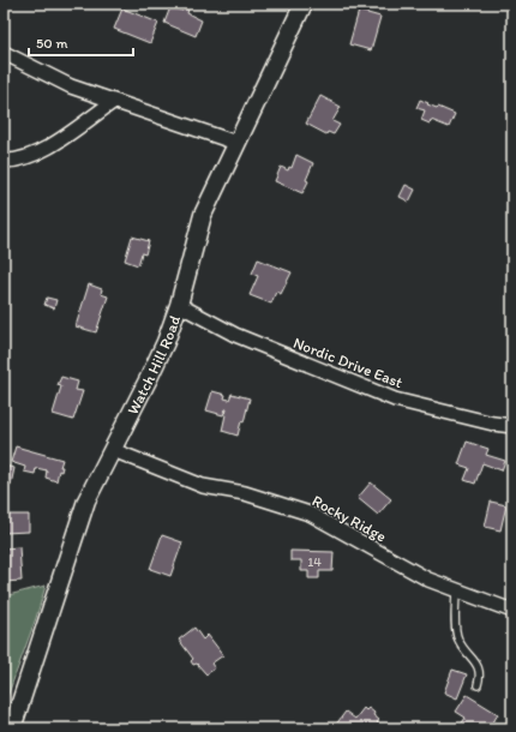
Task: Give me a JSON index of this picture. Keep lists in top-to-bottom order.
{
  "streets": {
    "street": ["Nordic Drive East", "Watch Hill Road", "Rocky Ridge"]
  },
  "crossings": [
    ["Nordic Drive East", "Watch Hill Road"],
    ["Watch Hill Road", "Rocky Ridge"]
  ],
  "house_numbers": ["14"],
  "scale_bar": "50 m"
}
